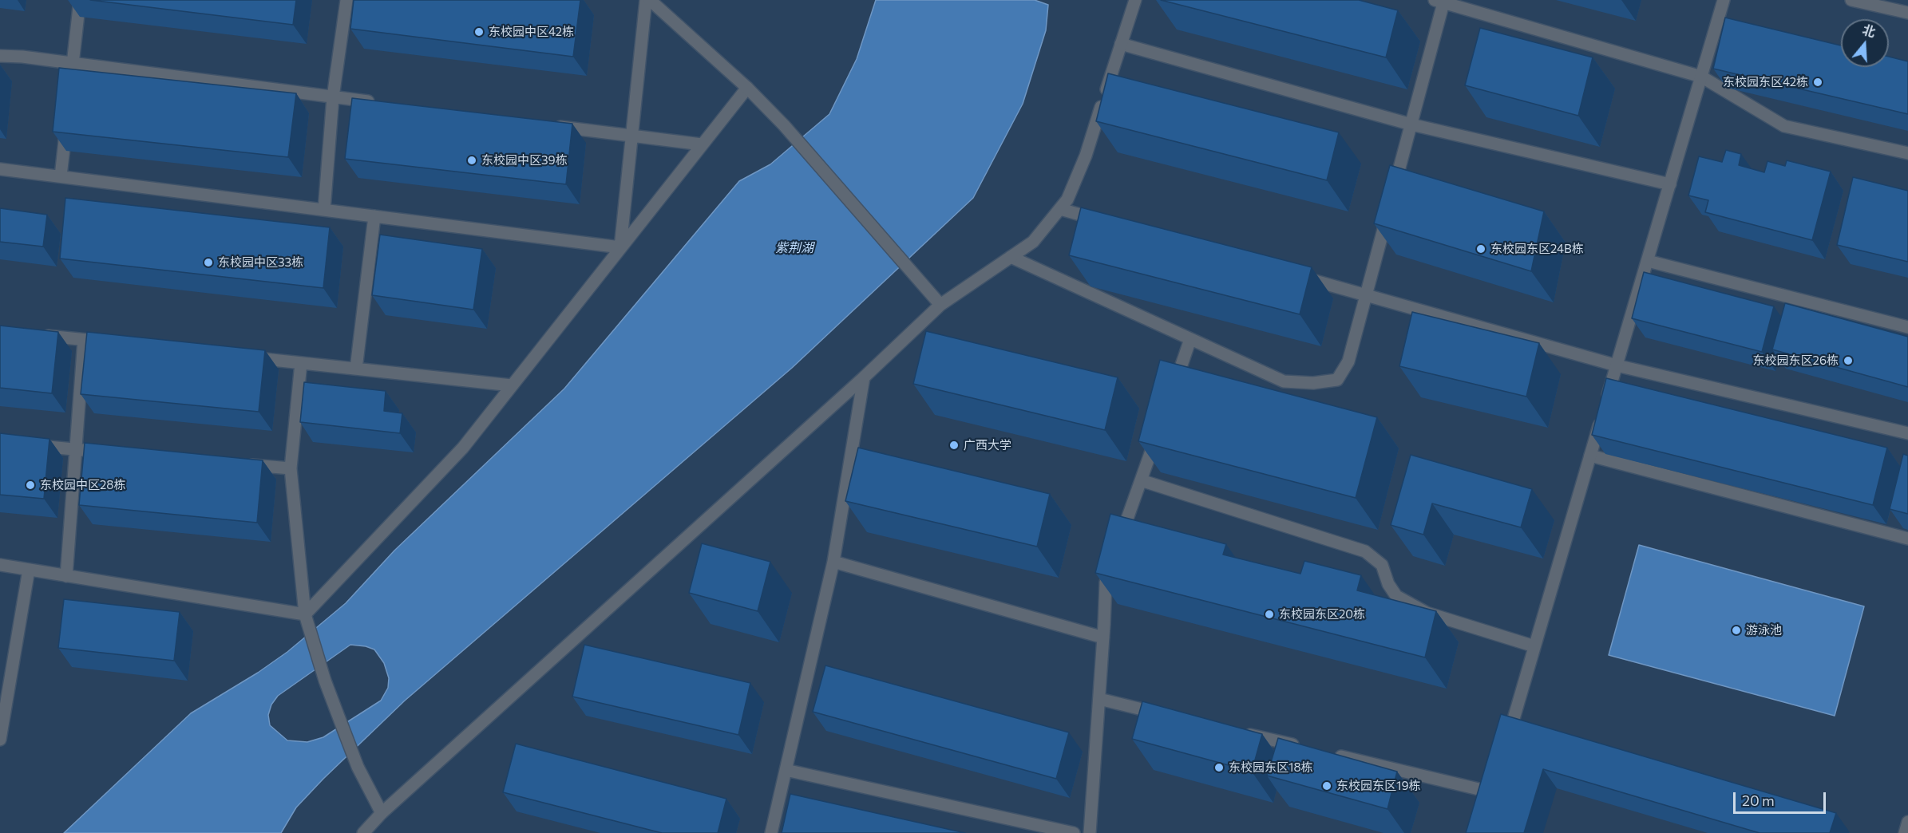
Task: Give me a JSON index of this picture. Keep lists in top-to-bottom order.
{
  "water": ["紫荆湖"],
  "places": [
    "东校园中区42栋",
    "东校园东区42栋",
    "东校园中区39栋",
    "东校园东区24B栋",
    "东校园中区33栋",
    "东校园东区26栋",
    "广西大学",
    "东校园中区28栋",
    "东校园东区20栋",
    "游泳池",
    "东校园东区18栋",
    "东校园东区19栋"
  ],
  "scale_bar": "20 m",
  "north": "top"
}
